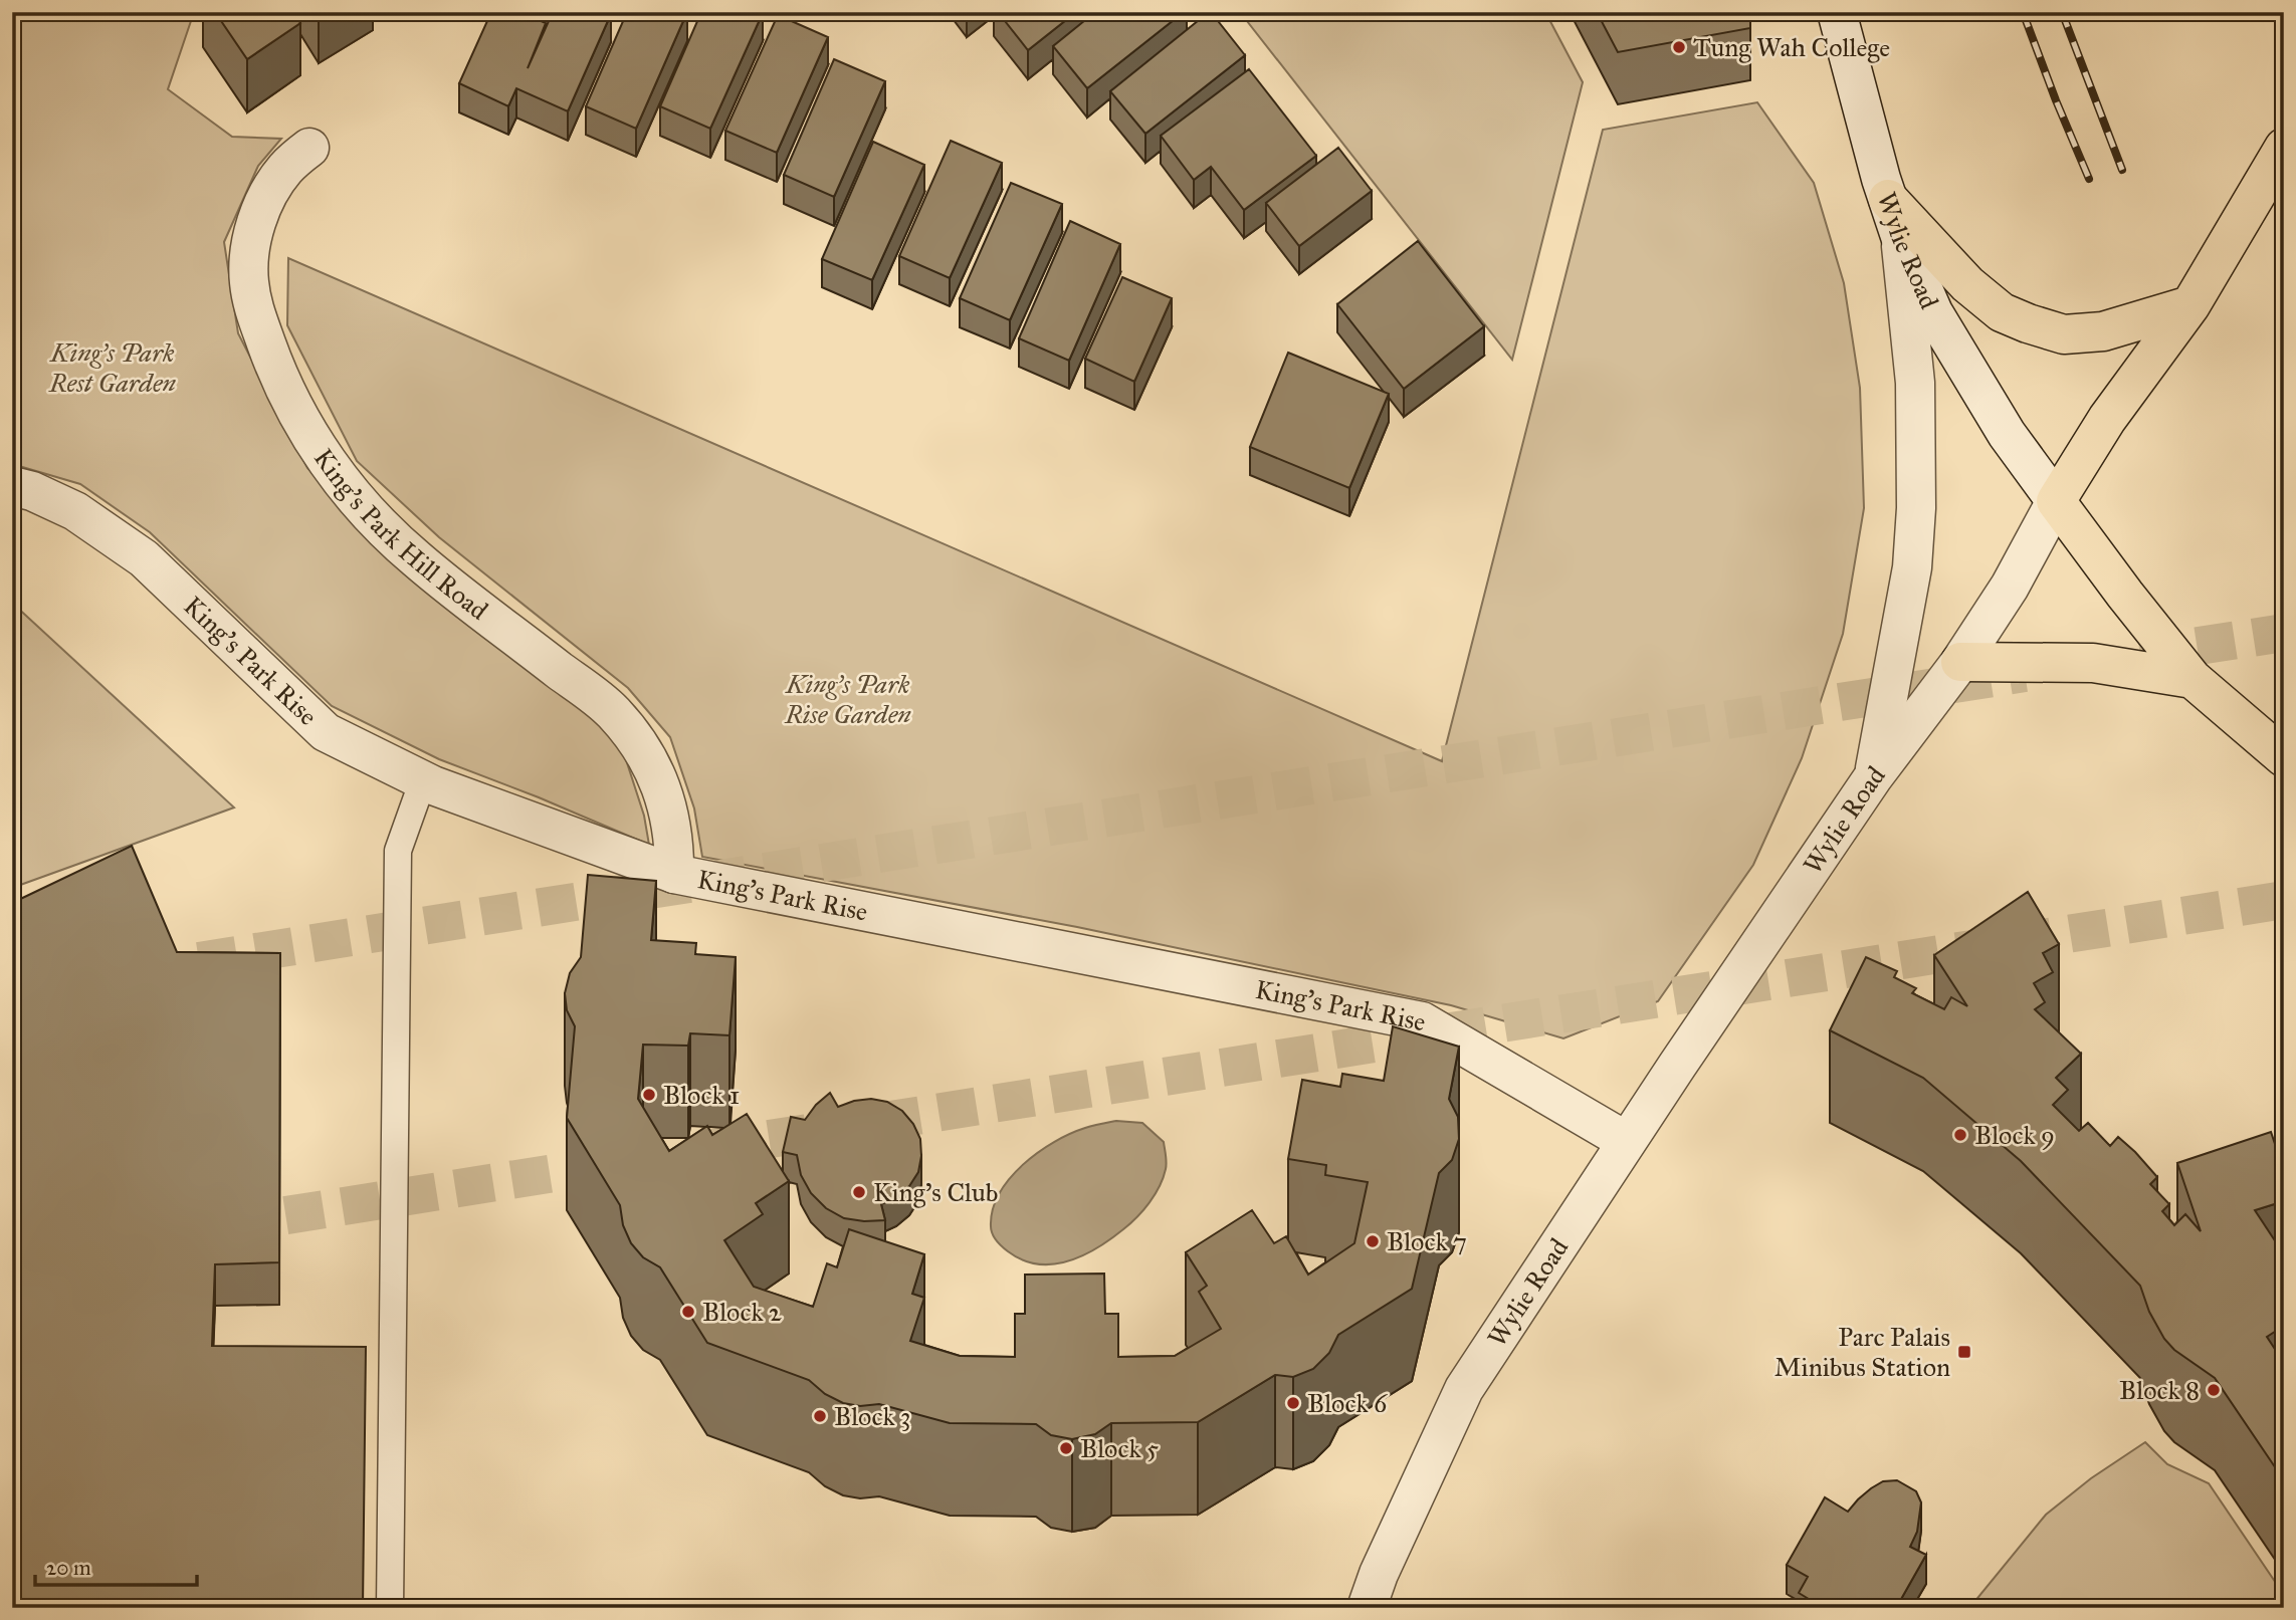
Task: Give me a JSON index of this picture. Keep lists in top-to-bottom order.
{
  "streets": {
    "street": ["Wylie Road", "King's Park Hill Road", "King's Park Rise"]
  },
  "crossings": [
    ["Wylie Road", "King's Park Rise"],
    ["King's Park Hill Road", "King's Park Rise"]
  ],
  "parks": ["King's Park Rest Garden", "King's Park Rise Garden"],
  "places": {
    "other": [
      "Tung Wah College",
      "Block 1",
      "Block 9",
      "King's Club",
      "Block 7",
      "Block 2",
      "Block 8",
      "Block 6",
      "Block 3",
      "Block 5"
    ],
    "transit": ["Parc Palais Minibus Station"]
  },
  "scale_bar": "20 m"
}
